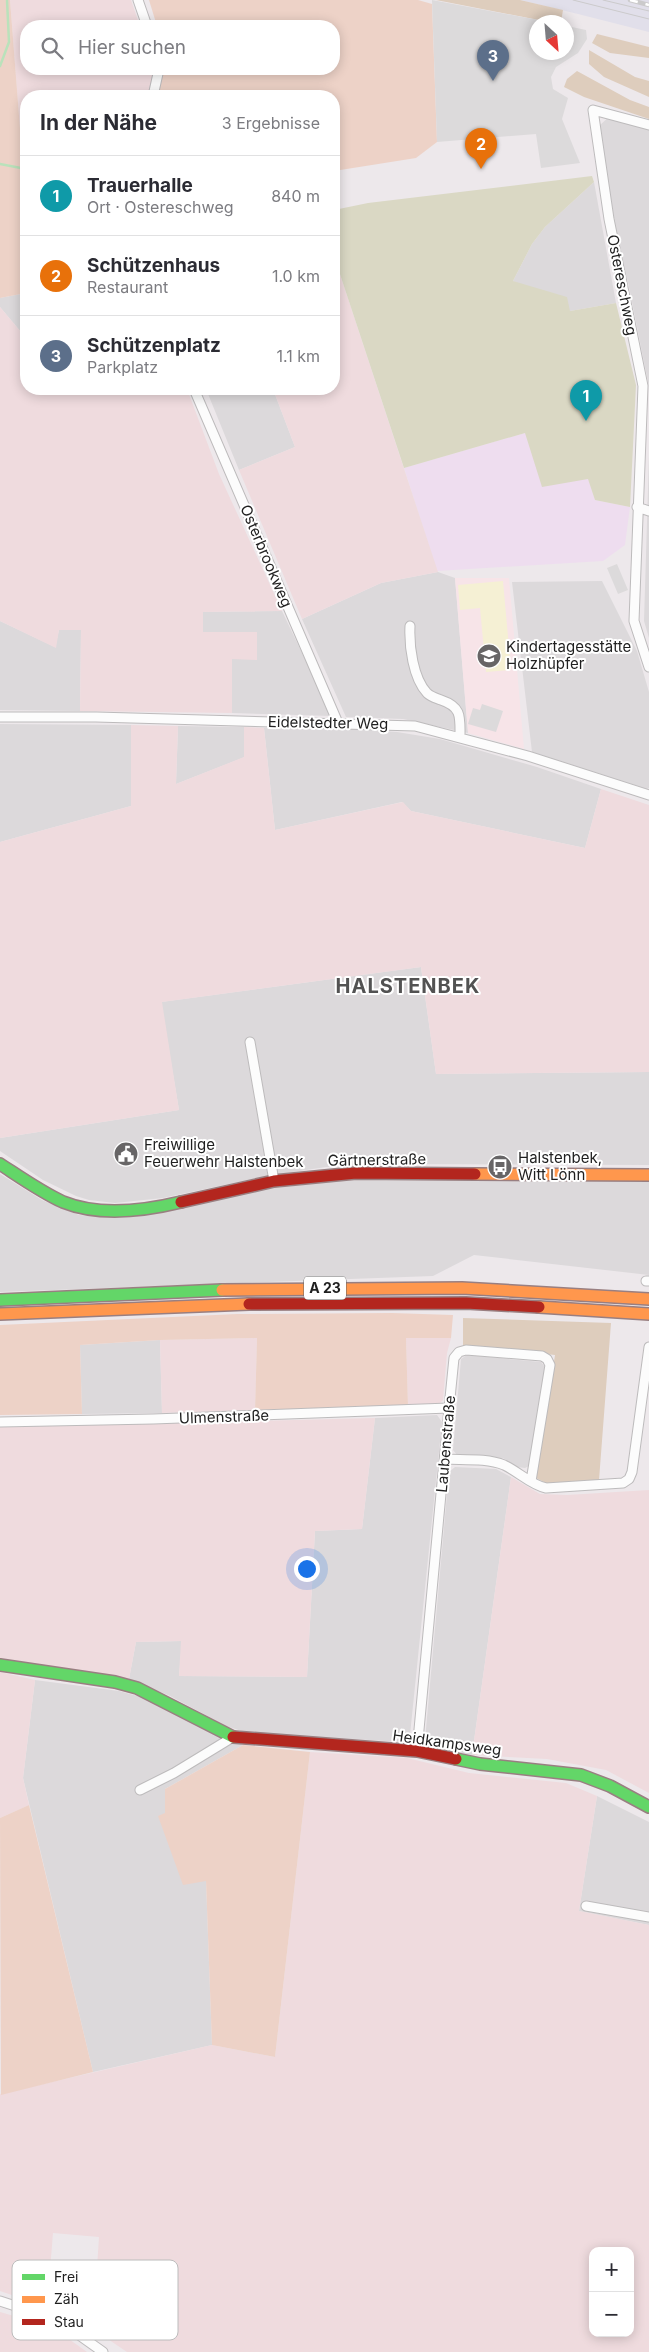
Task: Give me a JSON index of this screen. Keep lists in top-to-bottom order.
{
  "streets": {
    "main road": ["Gärtnerstraße", "A 23", "Heidkampsweg"],
    "street": [
      "Ostereschweg",
      "Osterbrookweg",
      "Eidelstedter Weg",
      "Ulmenstraße",
      "Laubenstraße"
    ]
  },
  "crossings": [
    ["Osterbrookweg", "Eidelstedter Weg"],
    ["Ulmenstraße", "Laubenstraße"],
    ["Laubenstraße", "Heidkampsweg"]
  ],
  "districts": ["HALSTENBEK"],
  "places": {
    "school or university": ["Kindertagesstätte Holzhüpfer"],
    "public building": ["Freiwillige Feuerwehr Halstenbek"],
    "bus stop": ["Halstenbek, Witt Lönn"]
  },
  "legend": ["Frei", "Zäh", "Stau"],
  "north": "bottom right",
  "page": {
    "search": "Hier suchen",
    "pins": ["3", "2", "1"],
    "heading": ["In der Nähe", "3 Ergebnisse"],
    "list": [
      {
        "mark": "1",
        "name": "Trauerhalle",
        "note": "Ort · Ostereschweg",
        "value": "840 m"
      },
      {
        "mark": "2",
        "name": "Schützenhaus",
        "note": "Restaurant",
        "value": "1.0 km"
      },
      {
        "mark": "3",
        "name": "Schützenplatz",
        "note": "Parkplatz",
        "value": "1.1 km"
      }
    ],
    "map_buttons": ["+", "−"]
  }
}
